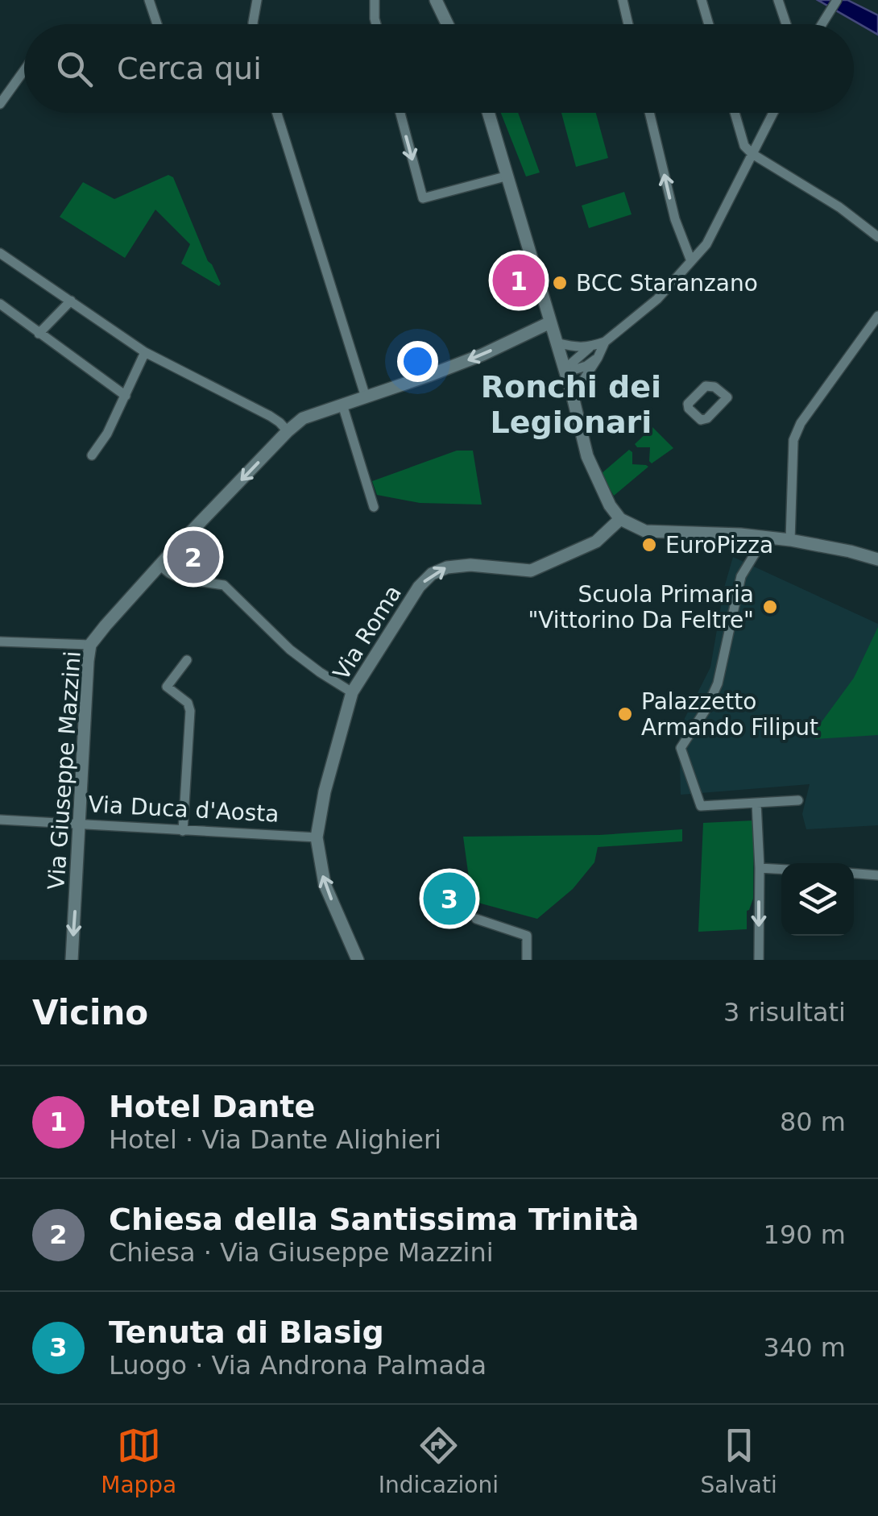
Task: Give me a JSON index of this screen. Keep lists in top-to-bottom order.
{
  "streets": {
    "street": ["Via Roma", "Via Giuseppe Mazzini", "Via Duca d'Aosta"]
  },
  "crossings": [
    ["Via Roma", "Via Duca d'Aosta"],
    ["Via Giuseppe Mazzini", "Via Duca d'Aosta"]
  ],
  "one_way": ["Via Giuseppe Mazzini"],
  "districts": ["Ronchi dei Legionari"],
  "places": [
    "BCC Staranzano",
    "EuroPizza",
    "Scuola Primaria \"Vittorino Da Feltre\"",
    "Palazzetto Armando Filiput"
  ],
  "page": {
    "search": "Cerca qui",
    "pins": ["1", "2", "3"],
    "heading": ["Vicino", "3 risultati"],
    "list": [
      {
        "mark": "1",
        "name": "Hotel Dante",
        "note": "Hotel · Via Dante Alighieri",
        "value": "80 m"
      },
      {
        "mark": "2",
        "name": "Chiesa della Santissima Trinità",
        "note": "Chiesa · Via Giuseppe Mazzini",
        "value": "190 m"
      },
      {
        "mark": "3",
        "name": "Tenuta di Blasig",
        "note": "Luogo · Via Androna Palmada",
        "value": "340 m"
      }
    ],
    "nav": ["Mappa", "Indicazioni", "Salvati"]
  }
}
